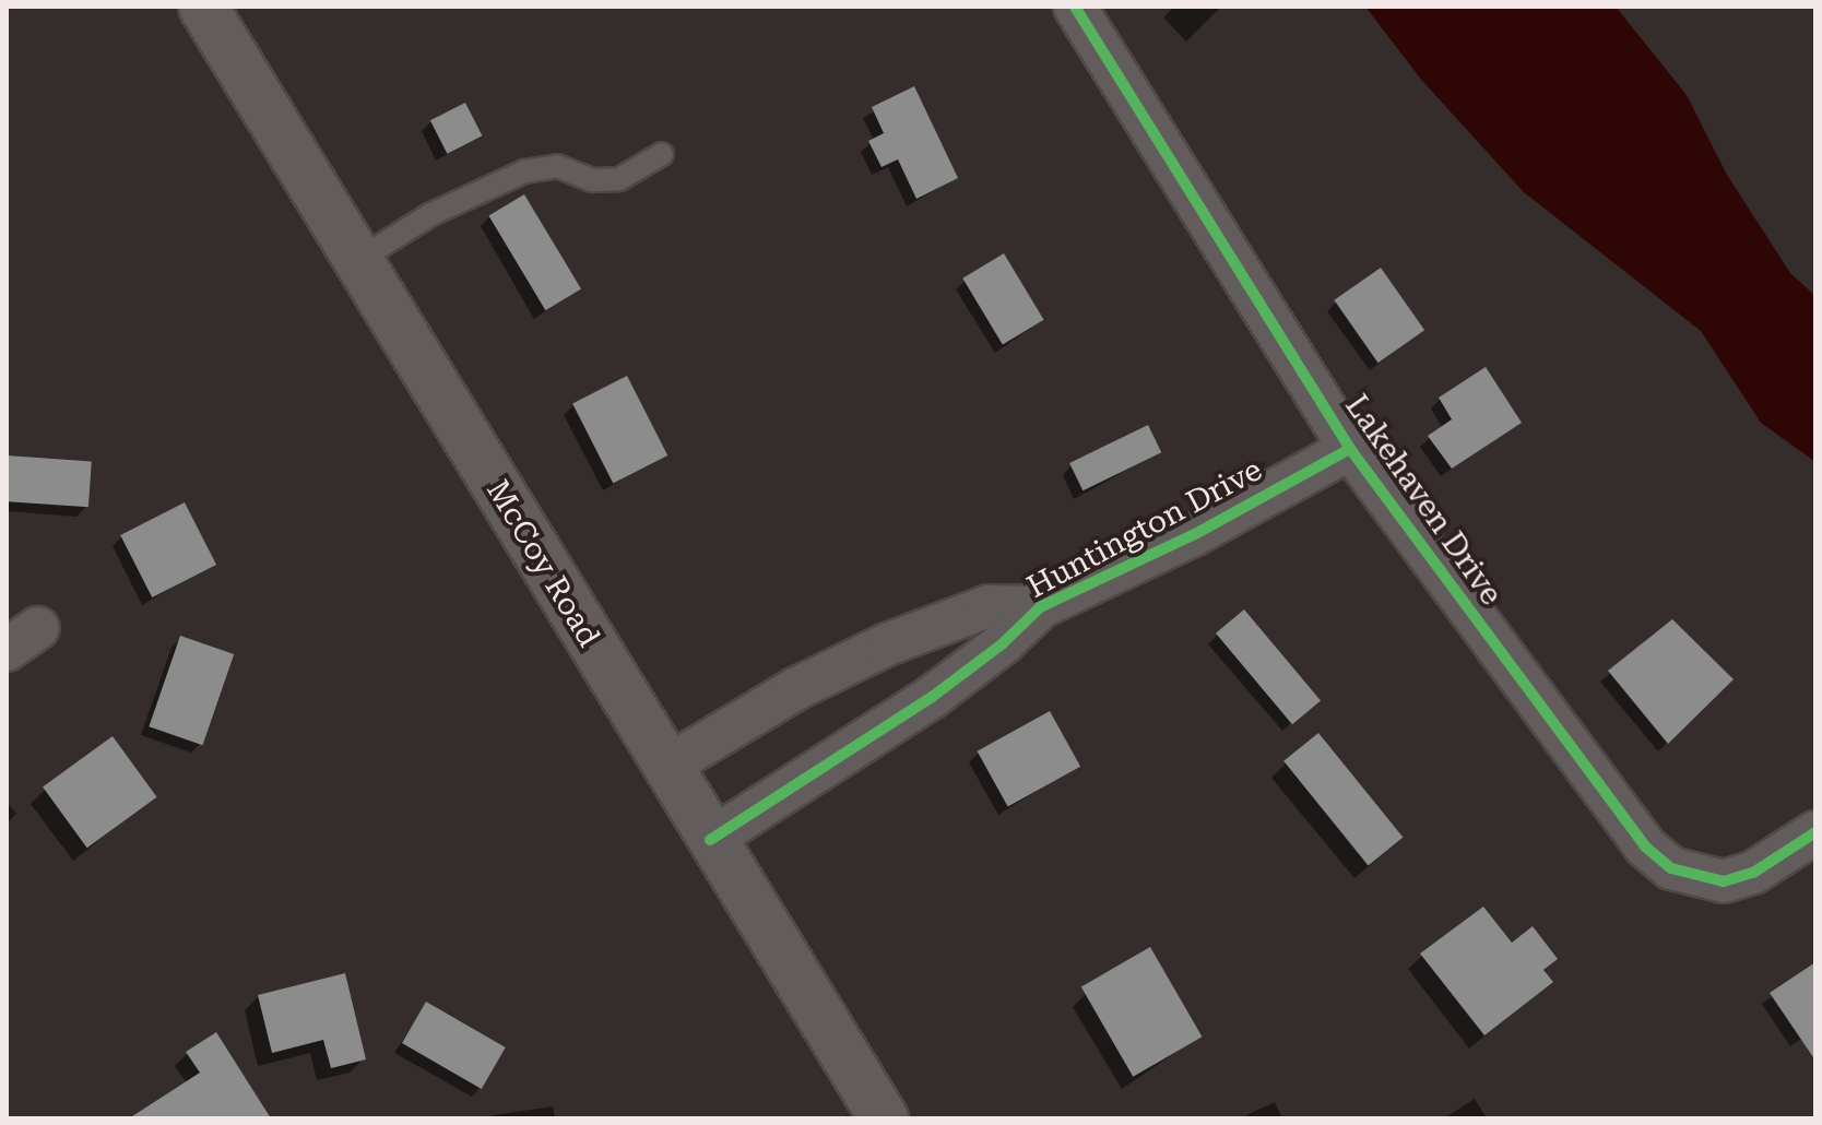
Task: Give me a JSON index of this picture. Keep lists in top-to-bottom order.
{
  "streets": {
    "main road": ["McCoy Road"],
    "street": ["Lakehaven Drive", "Huntington Drive"]
  },
  "crossings": [
    ["Lakehaven Drive", "Huntington Drive"],
    ["Huntington Drive", "McCoy Road"]
  ]
}
